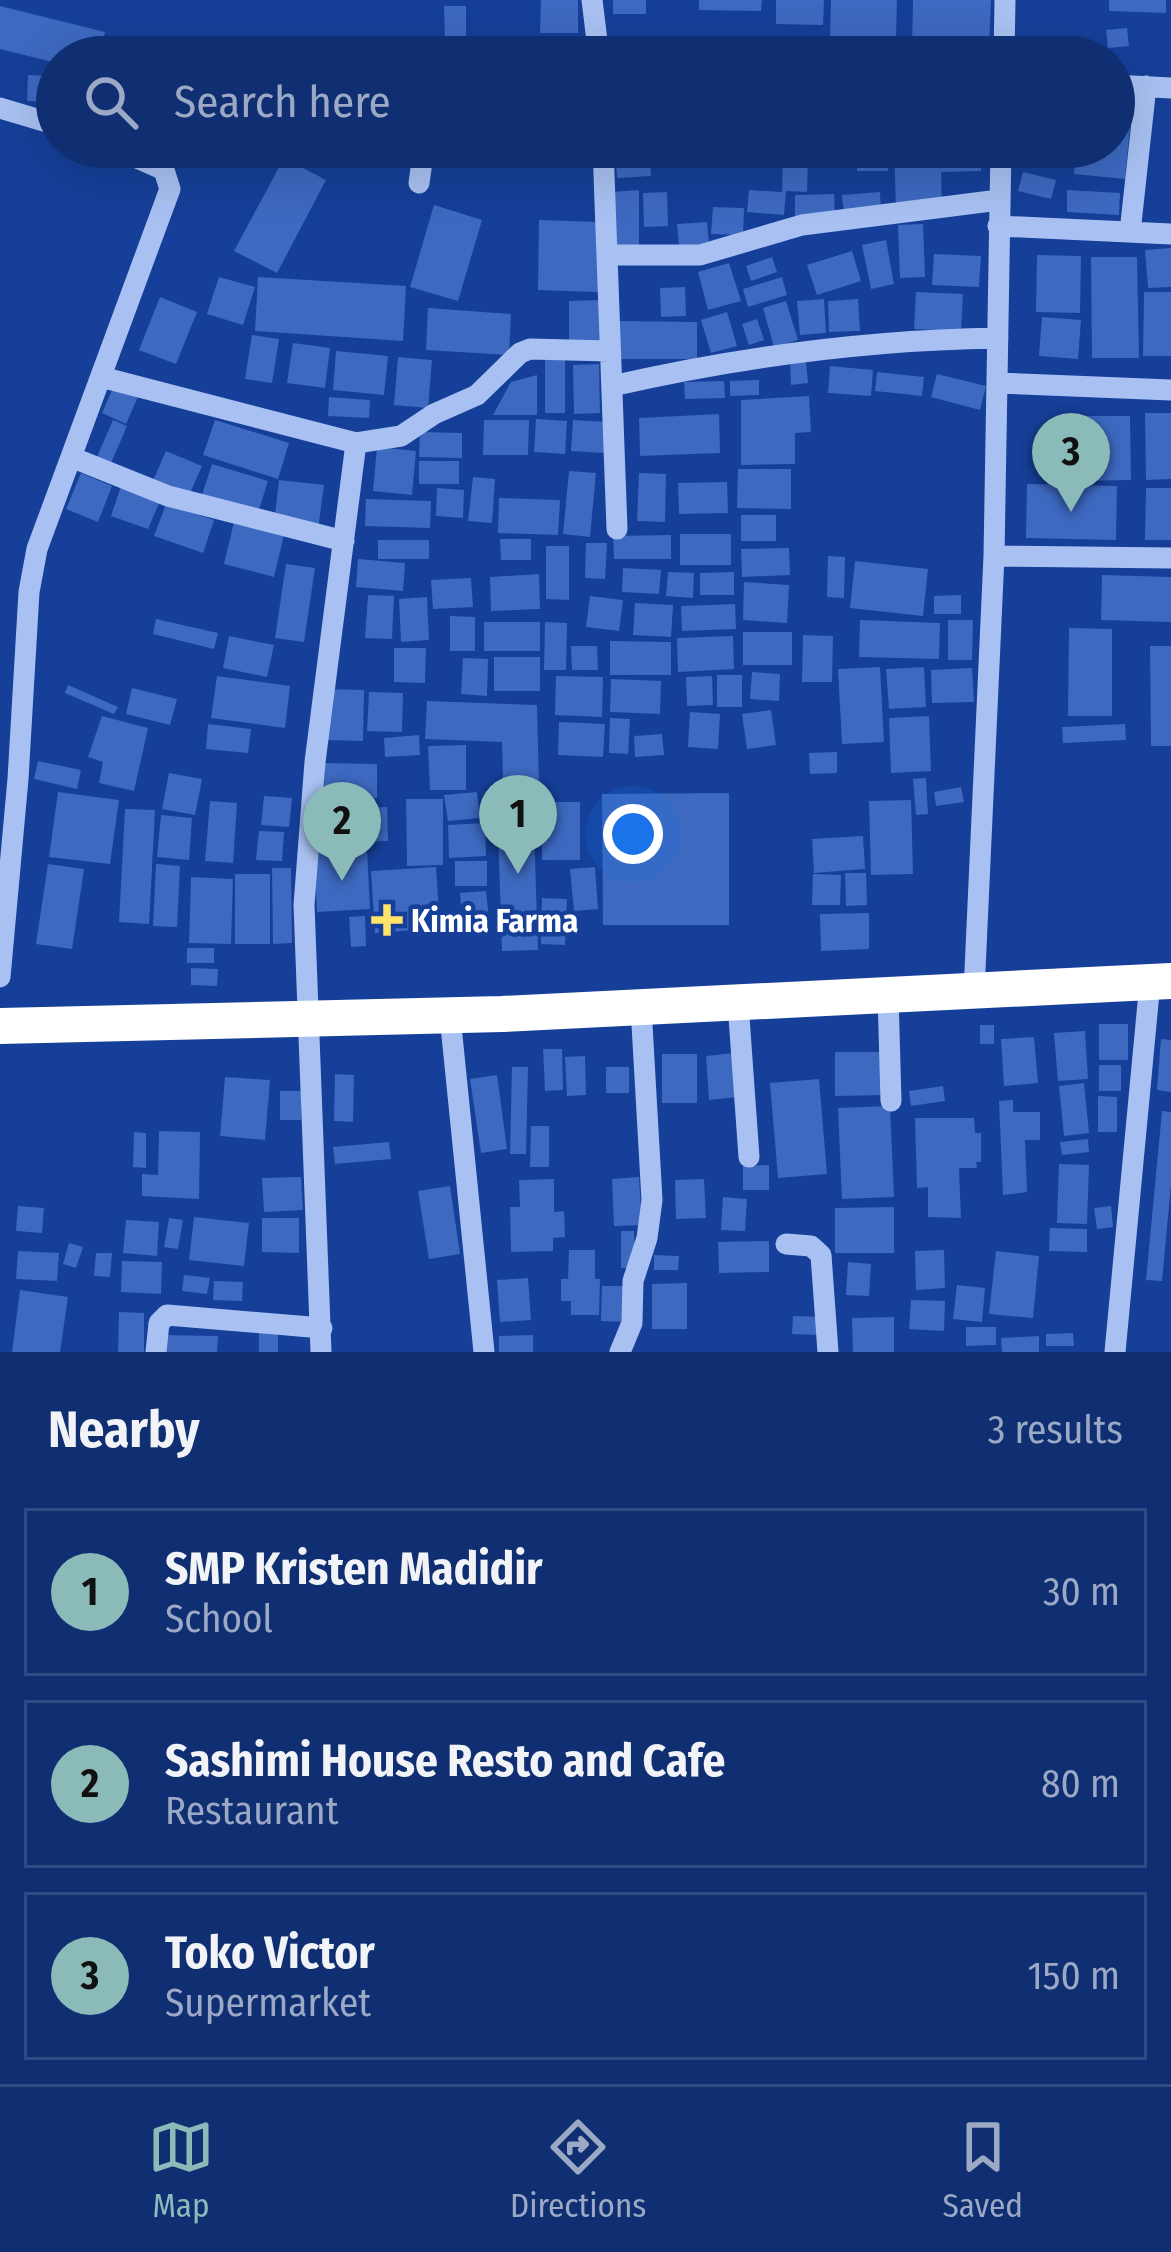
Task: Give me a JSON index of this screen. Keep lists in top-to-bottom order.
{
  "places": {
    "health": ["Kimia Farma"]
  },
  "page": {
    "search": "Search here",
    "pins": ["3", "1", "2"],
    "heading": ["Nearby", "3 results"],
    "list": [
      {
        "mark": "1",
        "name": "SMP Kristen Madidir",
        "note": "School",
        "value": "30 m"
      },
      {
        "mark": "2",
        "name": "Sashimi House Resto and Cafe",
        "note": "Restaurant",
        "value": "80 m"
      },
      {
        "mark": "3",
        "name": "Toko Victor",
        "note": "Supermarket",
        "value": "150 m"
      }
    ],
    "nav": ["Map", "Directions", "Saved"]
  }
}
